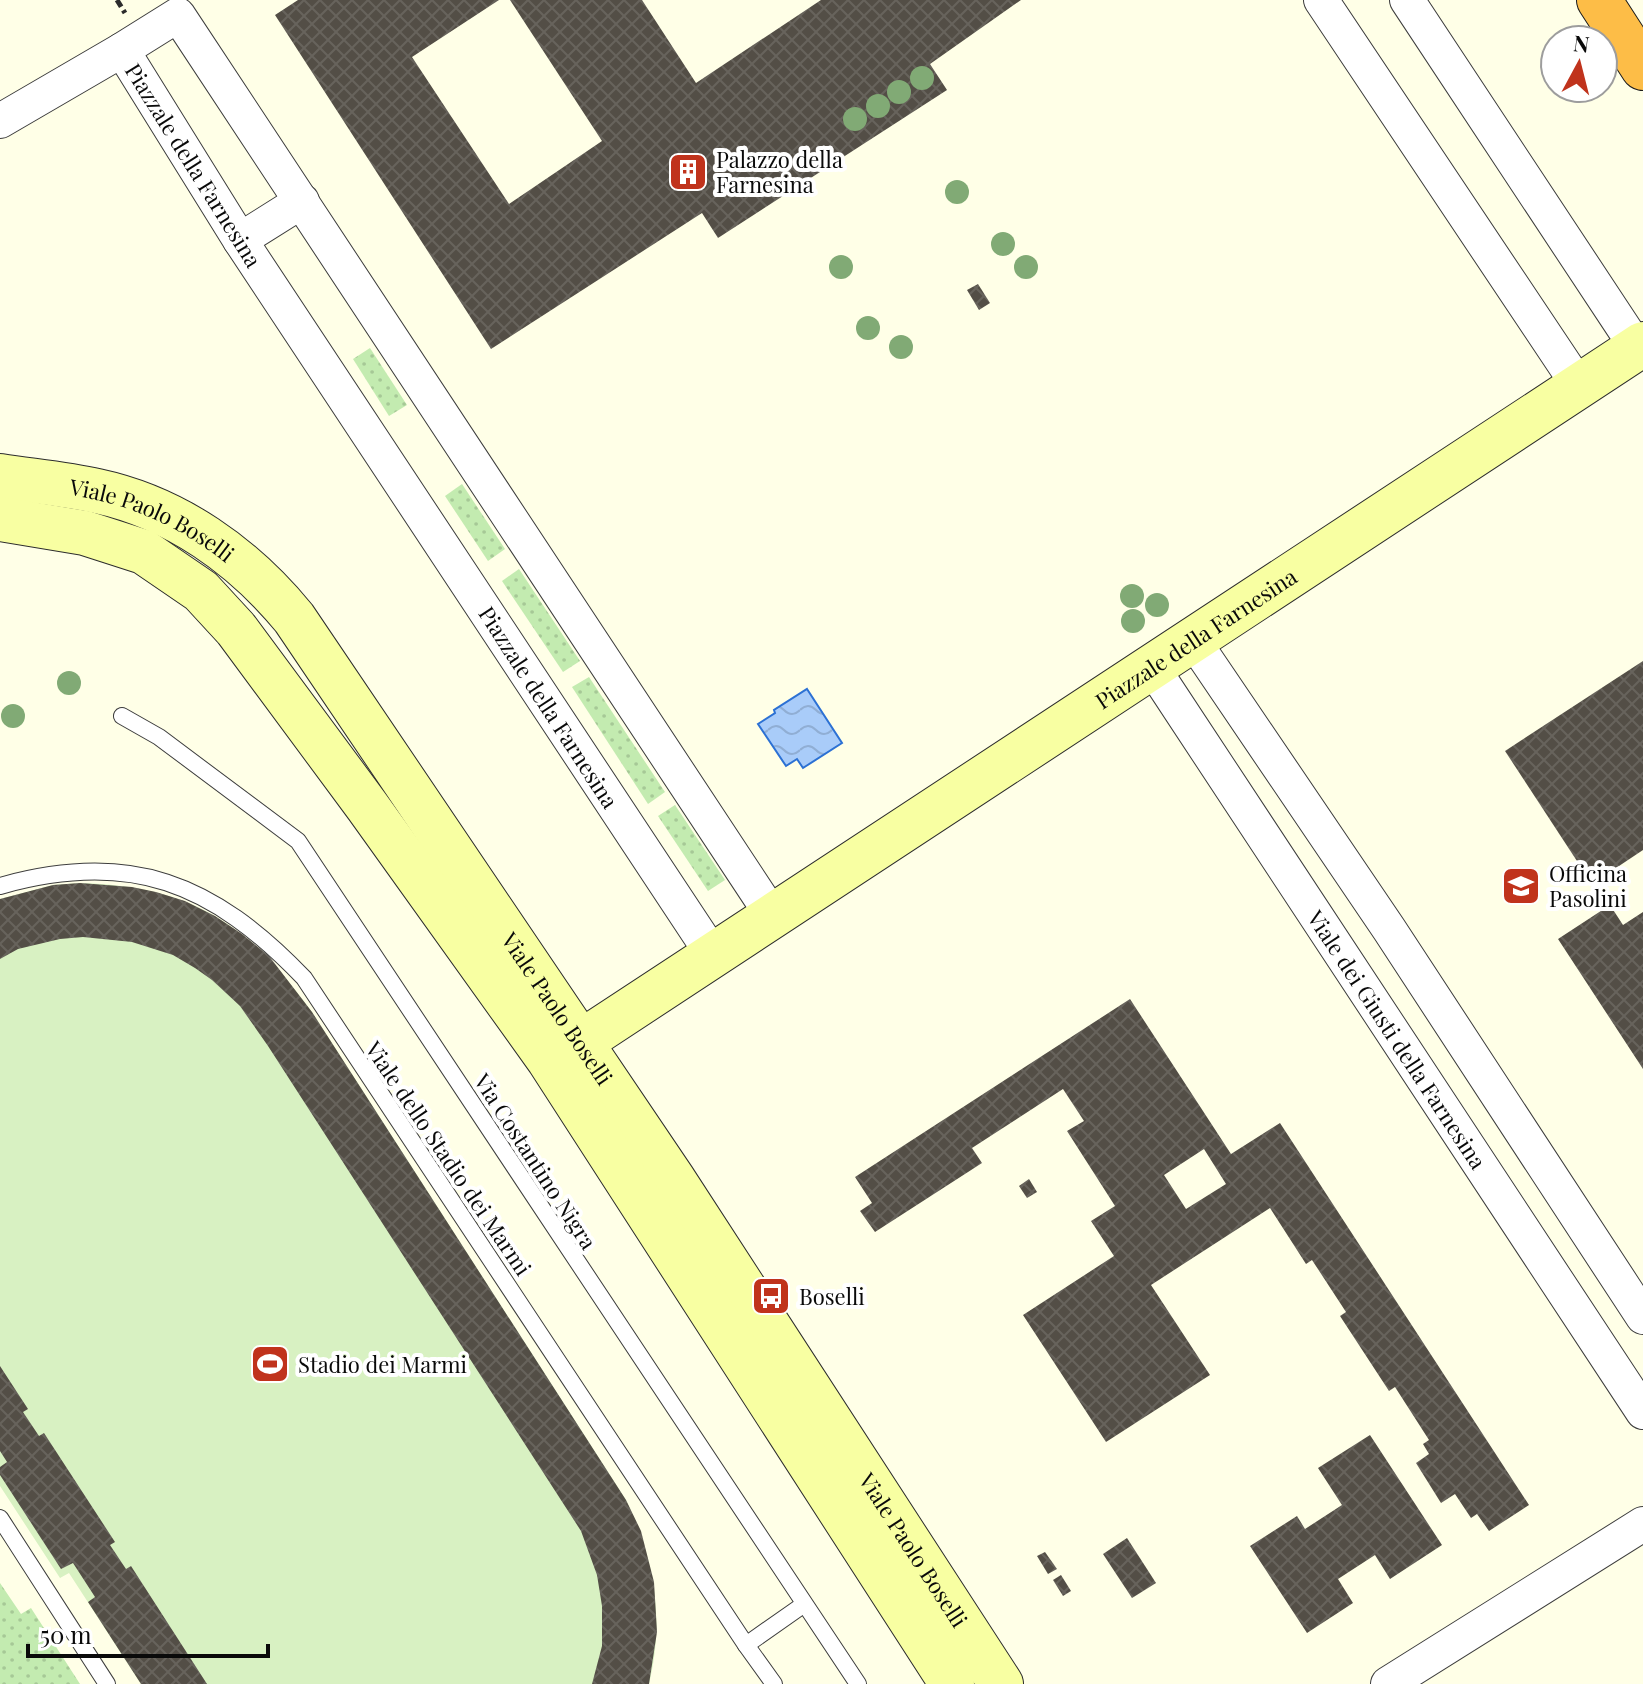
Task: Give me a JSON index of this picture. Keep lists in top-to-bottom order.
{
  "streets": {
    "street": ["Piazzale della Farnesina", "Viale Paolo Boselli", "Viale dei Giusti della Farnesina"],
    "lane": ["Viale dello Stadio dei Marmi", "Via Costantino Nigra"]
  },
  "crossings": [
    ["Piazzale della Farnesina", "Viale Paolo Boselli"],
    ["Piazzale della Farnesina", "Viale dei Giusti della Farnesina"]
  ],
  "places": {
    "building": ["Palazzo della Farnesina"],
    "school or university": ["Officina Pasolini"],
    "bus stop": ["Boselli"],
    "sports": ["Stadio dei Marmi"]
  },
  "scale_bar": "50 m",
  "north": "top"
}
